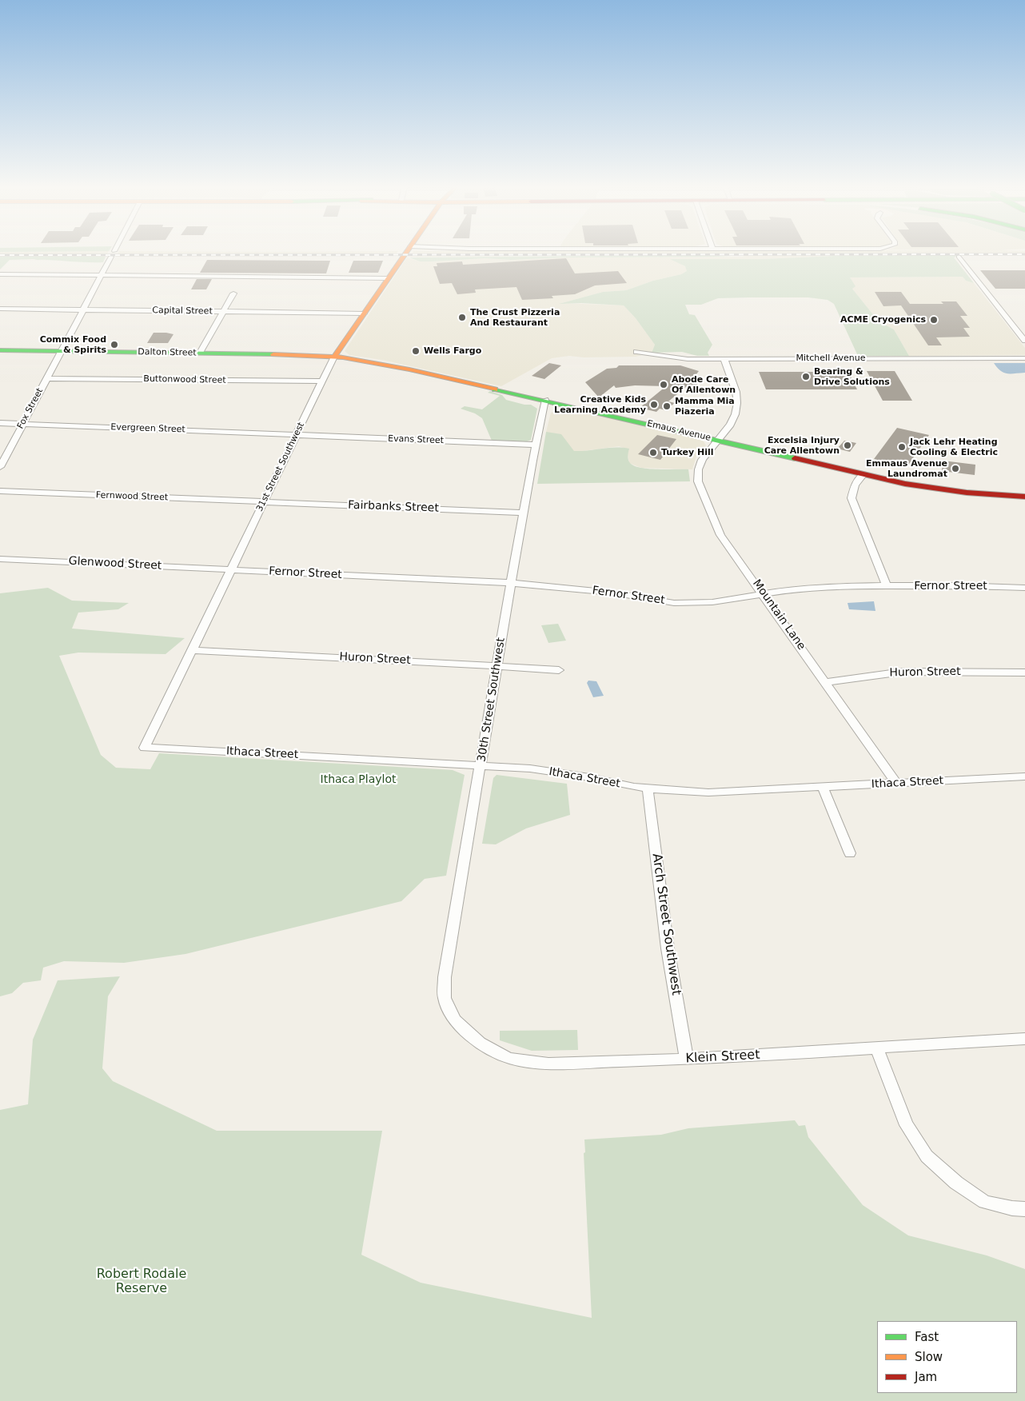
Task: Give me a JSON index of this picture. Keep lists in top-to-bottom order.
{
  "streets": {
    "main road": ["Dalton Street", "Emaus Avenue", "31st Street Southwest"],
    "street": [
      "Capital Street",
      "Mitchell Avenue",
      "Buttonwood Street",
      "Fox Street",
      "Evergreen Street",
      "Evans Street",
      "Fernwood Street",
      "Fairbanks Street",
      "Glenwood Street",
      "Fernor Street",
      "Mountain Lane",
      "Huron Street",
      "30th Street Southwest",
      "Ithaca Street",
      "Arch Street Southwest",
      "Klein Street"
    ]
  },
  "crossings": [
    ["Capital Street", "Fox Street"],
    ["Capital Street", "31st Street Southwest"],
    ["Dalton Street", "Fox Street"],
    ["Dalton Street", "Emaus Avenue"],
    ["Dalton Street", "31st Street Southwest"],
    ["Mitchell Avenue", "Mountain Lane"],
    ["Buttonwood Street", "Fox Street"],
    ["Buttonwood Street", "31st Street Southwest"],
    ["Fox Street", "Evergreen Street"],
    ["Evergreen Street", "Evans Street"],
    ["Evergreen Street", "31st Street Southwest"],
    ["Emaus Avenue", "31st Street Southwest"],
    ["Emaus Avenue", "Mountain Lane"],
    ["Emaus Avenue", "30th Street Southwest"],
    ["Evans Street", "31st Street Southwest"],
    ["Evans Street", "30th Street Southwest"],
    ["31st Street Southwest", "Fernwood Street"],
    ["31st Street Southwest", "Fairbanks Street"],
    ["31st Street Southwest", "Glenwood Street"],
    ["31st Street Southwest", "Fernor Street"],
    ["31st Street Southwest", "Huron Street"],
    ["31st Street Southwest", "Ithaca Street"],
    ["Fernwood Street", "Fairbanks Street"],
    ["Fairbanks Street", "30th Street Southwest"],
    ["Glenwood Street", "Fernor Street"],
    ["Fernor Street", "Mountain Lane"],
    ["Fernor Street", "30th Street Southwest"],
    ["Mountain Lane", "Huron Street"],
    ["Mountain Lane", "Ithaca Street"],
    ["Huron Street", "30th Street Southwest"],
    ["30th Street Southwest", "Ithaca Street"],
    ["30th Street Southwest", "Klein Street"],
    ["Ithaca Street", "Arch Street Southwest"],
    ["Arch Street Southwest", "Klein Street"]
  ],
  "parks": ["Ithaca Playlot", "Robert Rodale Reserve"],
  "places": [
    "The Crust Pizzeria And Restaurant",
    "ACME Cryogenics",
    "Commix Food & Spirits",
    "Wells Fargo",
    "Bearing & Drive Solutions",
    "Abode Care Of Allentown",
    "Creative Kids Learning Academy",
    "Mamma Mia Piazeria",
    "Excelsia Injury Care Allentown",
    "Jack Lehr Heating Cooling & Electric",
    "Turkey Hill",
    "Emmaus Avenue Laundromat"
  ],
  "legend": ["Fast", "Slow", "Jam"]
}
